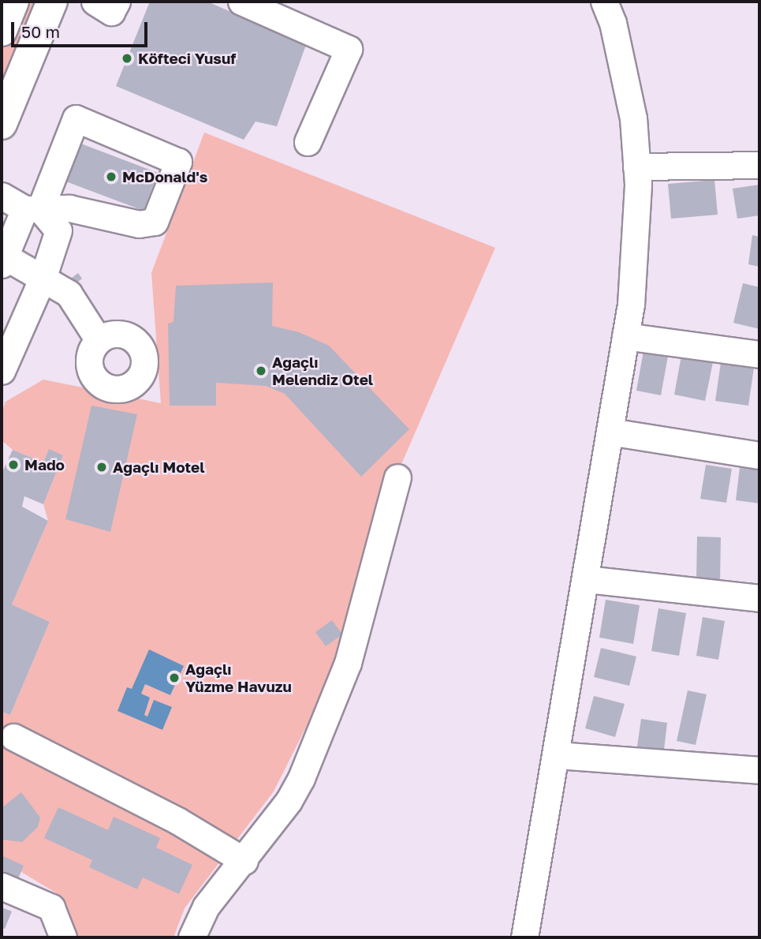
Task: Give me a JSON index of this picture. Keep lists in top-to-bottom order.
{
  "places": [
    "Köfteci Yusuf",
    "McDonald's",
    "Ağaçlı Melendiz Otel",
    "Mado",
    "Ağaçlı Motel",
    "Ağaçlı Yüzme Havuzu"
  ],
  "scale_bar": "50 m"
}
